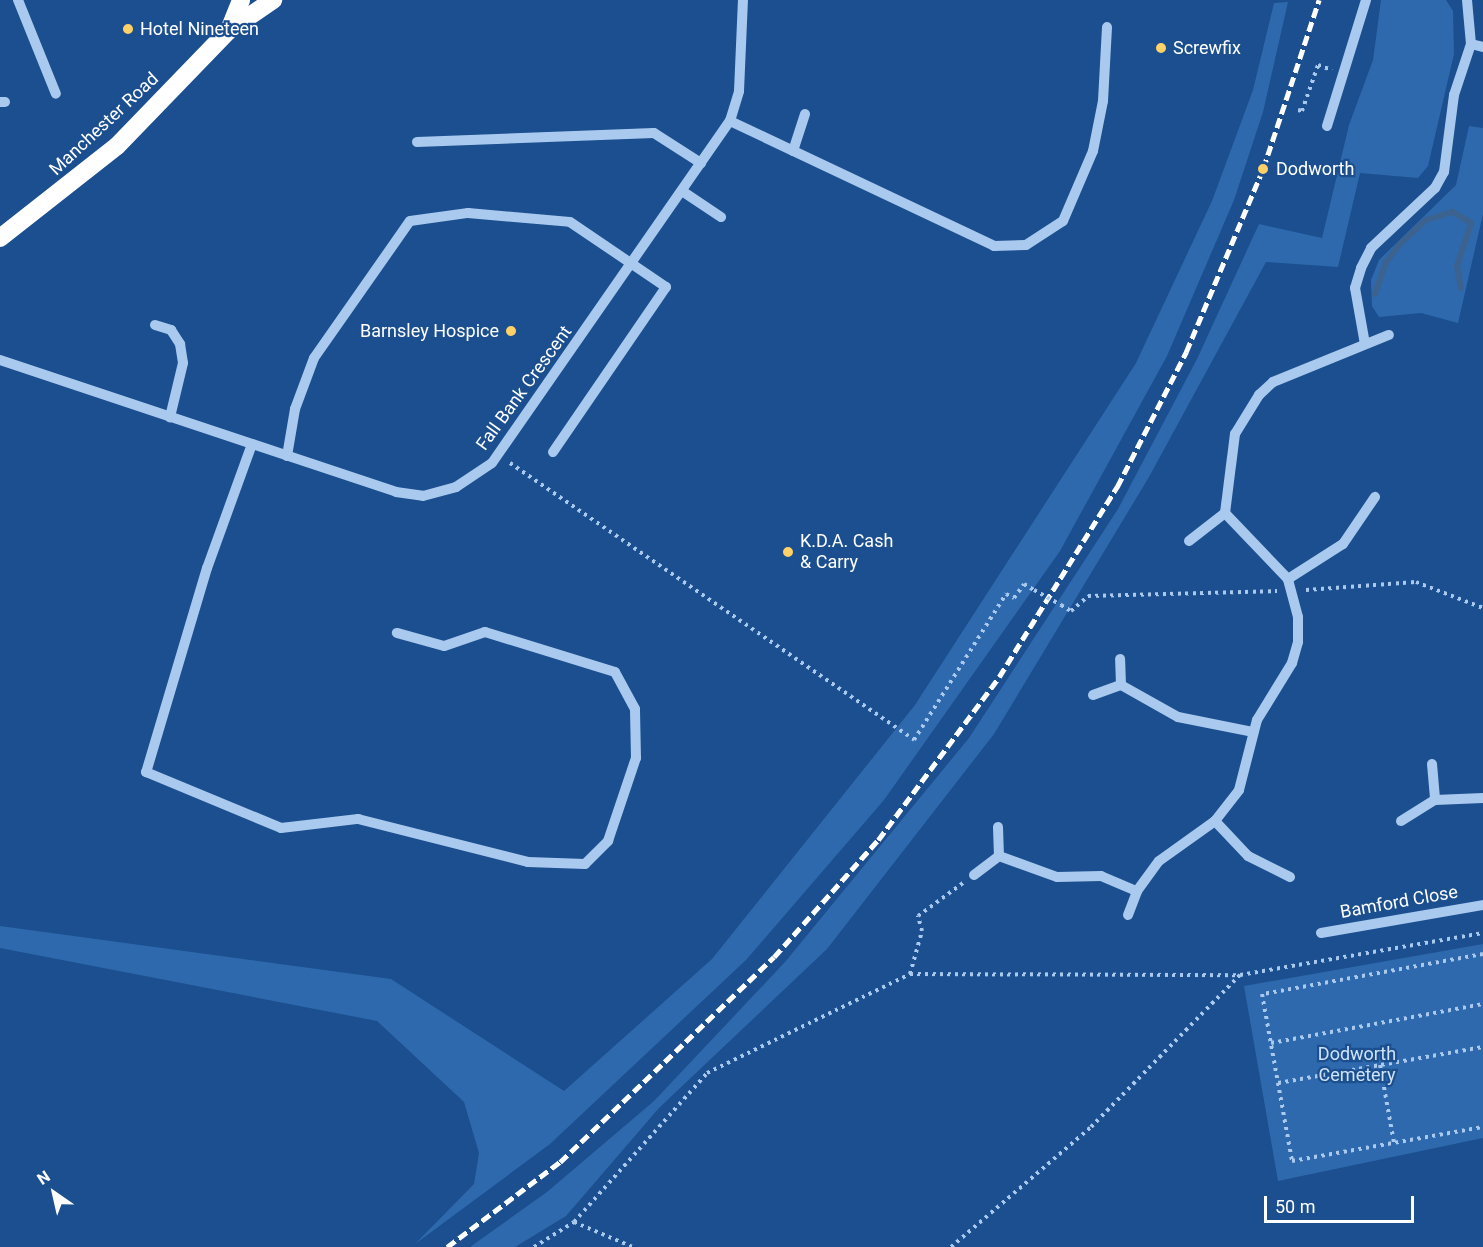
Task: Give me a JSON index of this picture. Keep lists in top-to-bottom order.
{
  "streets": {
    "highway": ["Manchester Road"],
    "street": ["Fall Bank Crescent", "Bamford Close"]
  },
  "parks": ["Dodworth Cemetery"],
  "places": [
    "Hotel Nineteen",
    "Screwfix",
    "Dodworth",
    "Barnsley Hospice",
    "K.D.A. Cash & Carry"
  ],
  "scale_bar": "50 m",
  "north": "top left"
}
